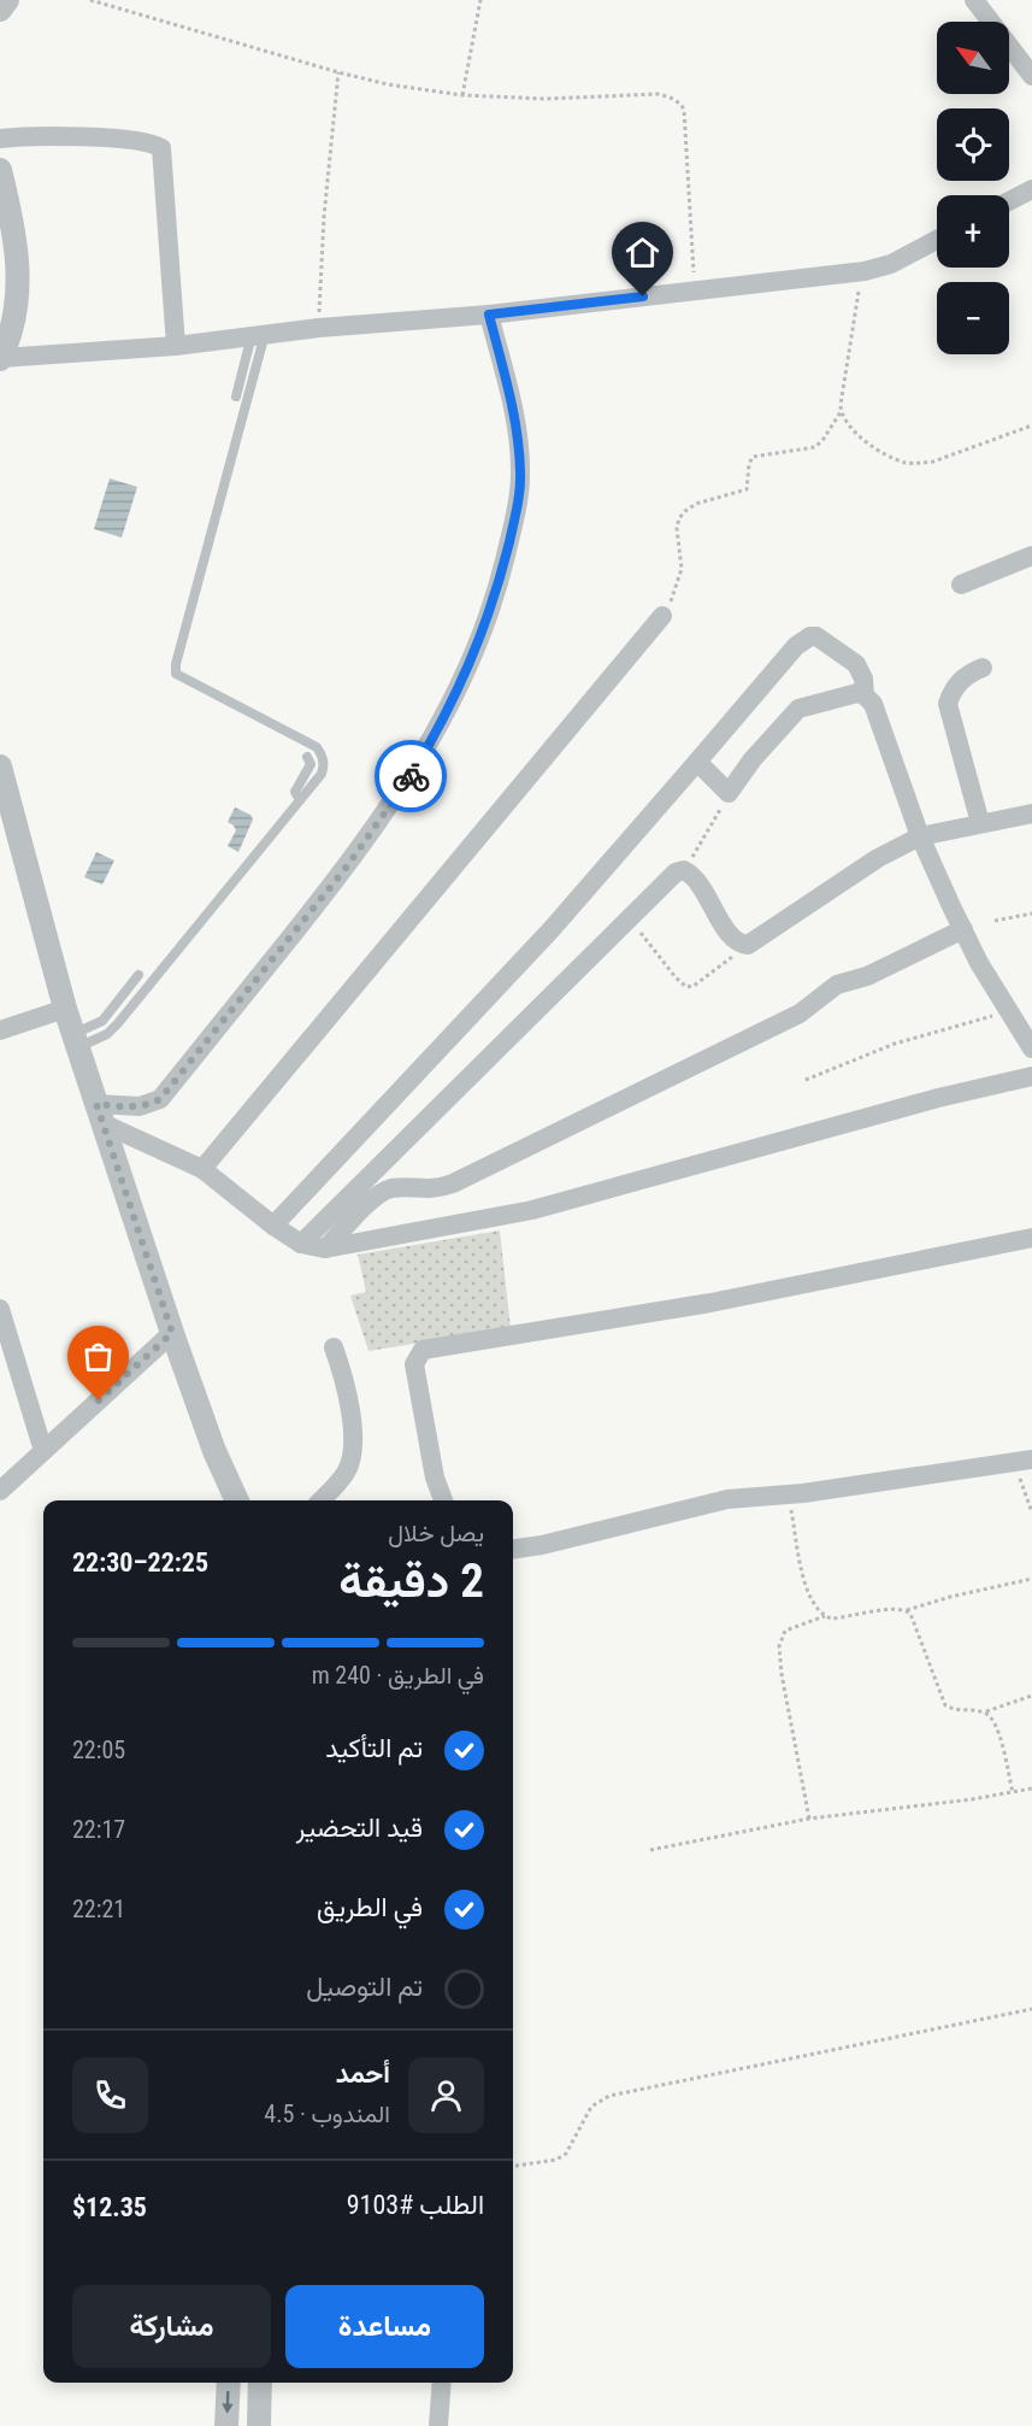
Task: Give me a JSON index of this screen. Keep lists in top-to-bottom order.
{
  "north": "top left",
  "page": {
    "map_buttons": ["+", "−"],
    "heading": ["2 دقيقة", "يصل خلال", "22:25–22:30"],
    "panel": [
      "أحمد",
      "المندوب · 4.5",
      "الطلب #9103",
      "$12.35"
    ],
    "bar": "في الطريق · 240 m",
    "list": [
      ["تم التأكيد", "22:05"],
      ["قيد التحضير", "22:17"],
      ["في الطريق", "22:21"],
      "تم التوصيل"
    ],
    "buttons": ["مساعدة", "مشاركة"]
  }
}
